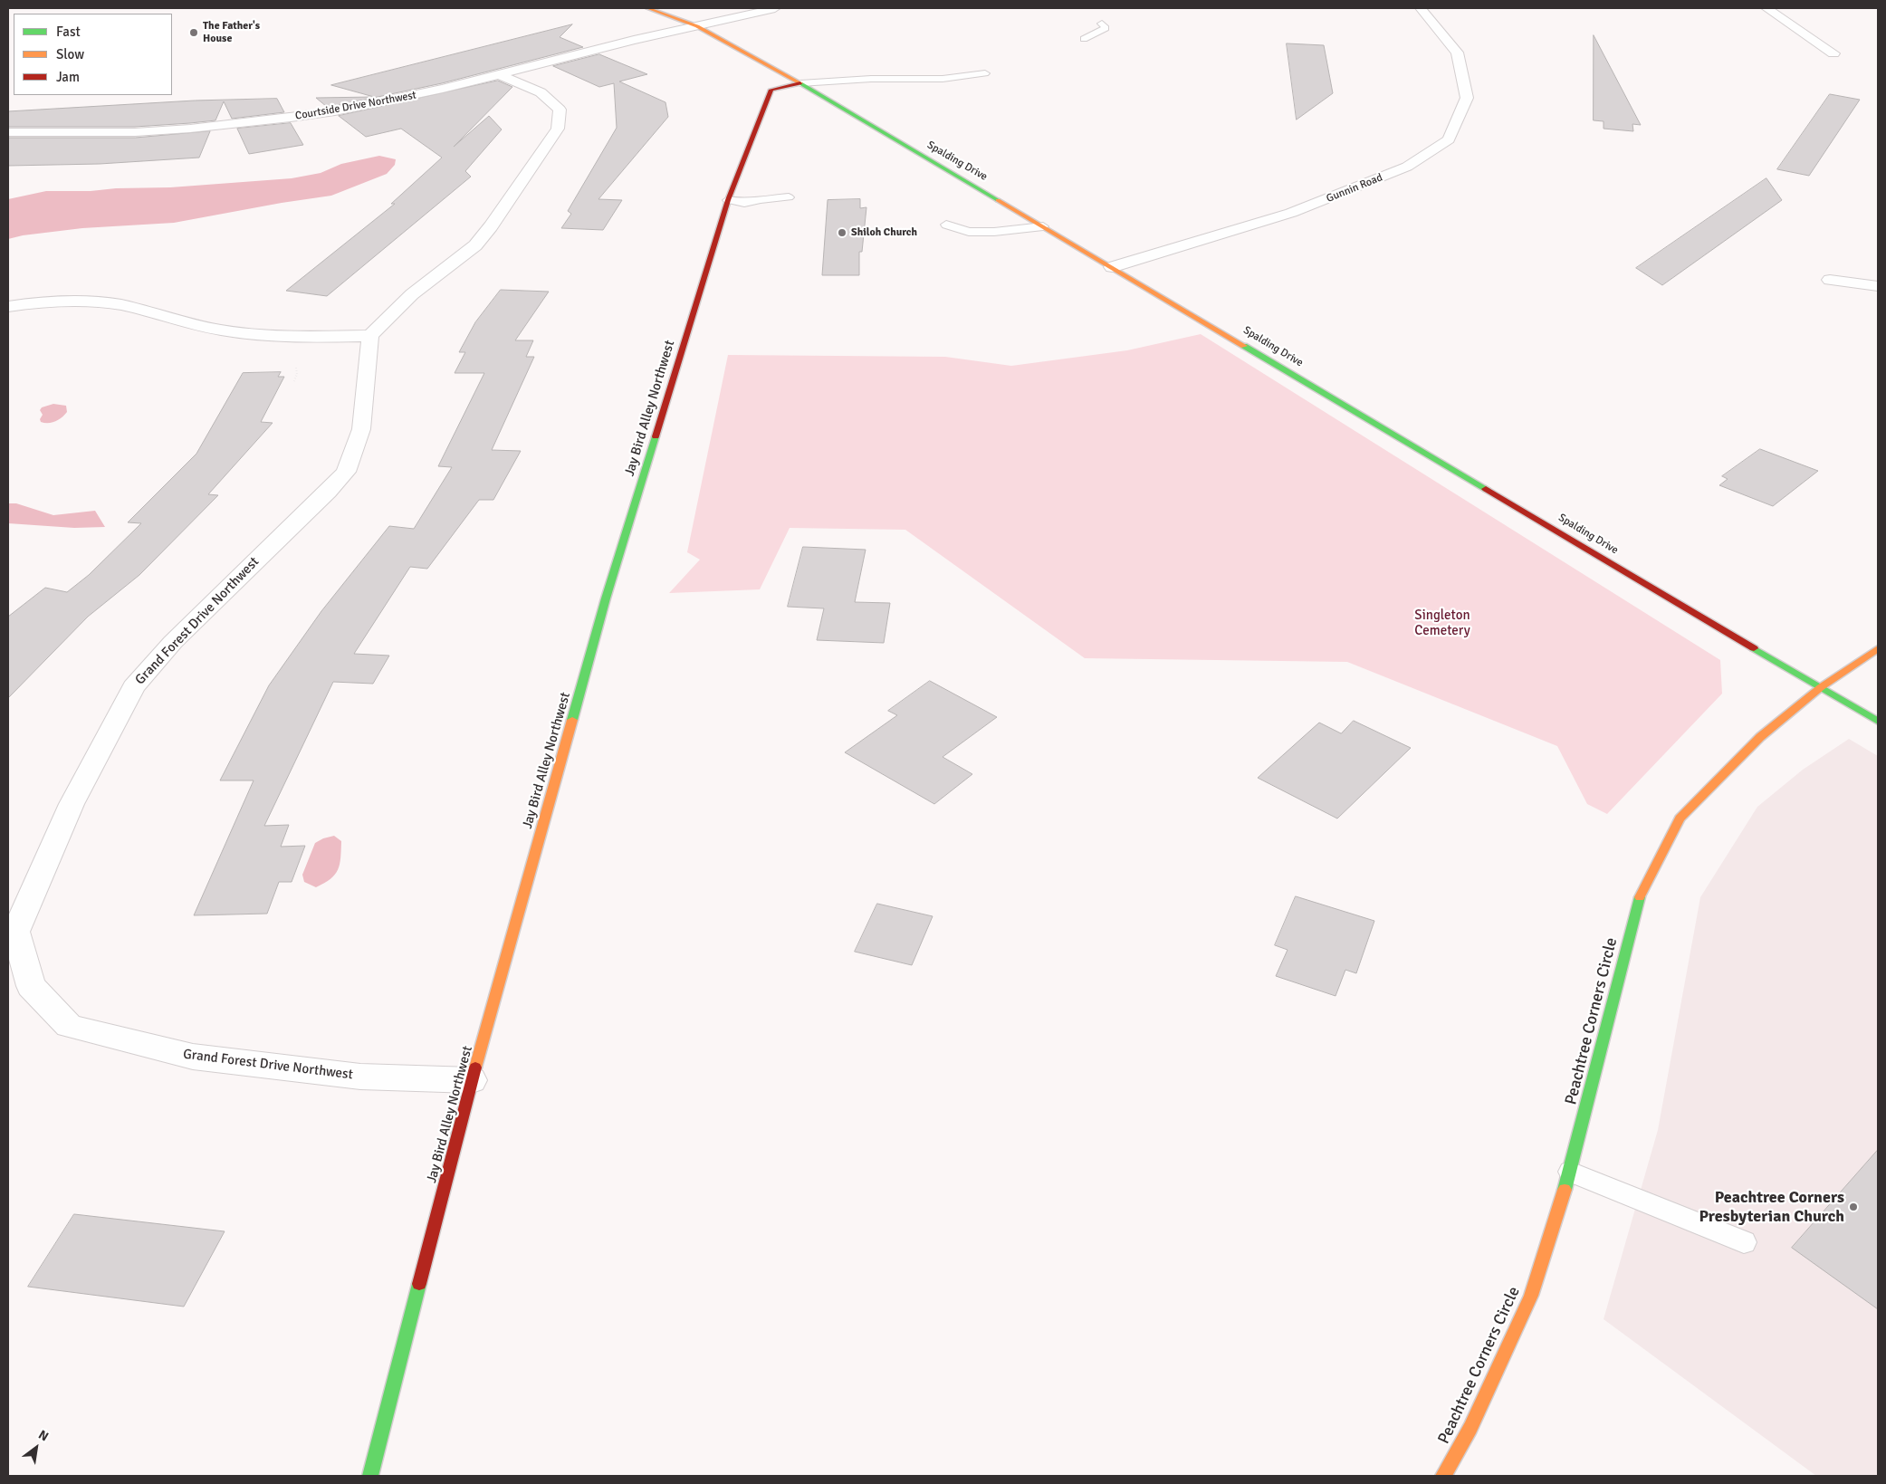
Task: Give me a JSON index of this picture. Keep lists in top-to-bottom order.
{
  "streets": {
    "street": [
      "Courtside Drive Northwest",
      "Spalding Drive",
      "Gunnin Road",
      "Jay Bird Alley Northwest",
      "Grand Forest Drive Northwest",
      "Peachtree Corners Circle"
    ]
  },
  "crossings": [
    ["Courtside Drive Northwest", "Spalding Drive"],
    ["Spalding Drive", "Gunnin Road"],
    ["Spalding Drive", "Jay Bird Alley Northwest"],
    ["Spalding Drive", "Peachtree Corners Circle"],
    ["Jay Bird Alley Northwest", "Grand Forest Drive Northwest"]
  ],
  "parks": ["Singleton Cemetery"],
  "places": ["The Father's House", "Shiloh Church", "Peachtree Corners Presbyterian Church"],
  "legend": ["Fast", "Slow", "Jam"],
  "north": "top right"
}
